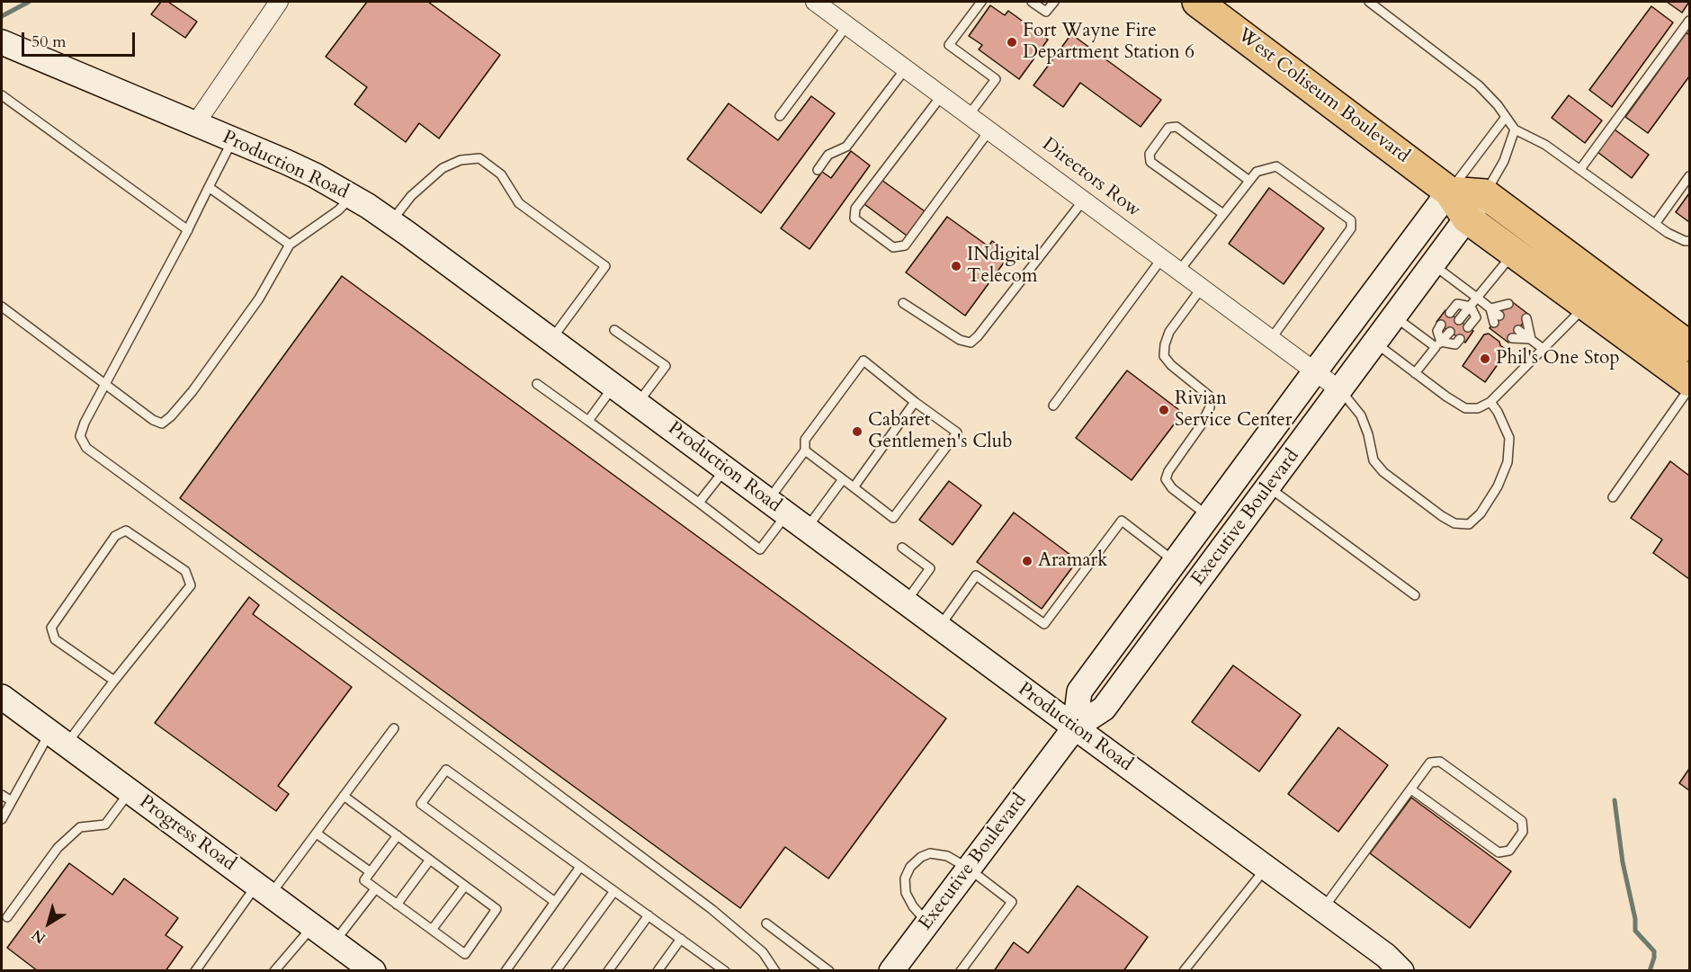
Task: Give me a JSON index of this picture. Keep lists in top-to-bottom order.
{
  "streets": {
    "highway": ["West Coliseum Boulevard"],
    "main road": ["Production Road", "Executive Boulevard", "Progress Road"],
    "street": ["Directors Row"]
  },
  "crossings": [
    ["West Coliseum Boulevard", "Executive Boulevard"],
    ["Production Road", "Executive Boulevard"],
    ["Directors Row", "Executive Boulevard"]
  ],
  "places": [
    "Fort Wayne Fire Department Station 6",
    "INdigital Telecom",
    "Phil's One Stop",
    "Rivian Service Center",
    "Cabaret Gentlemen's Club",
    "Aramark"
  ],
  "scale_bar": "50 m",
  "north": "bottom left"
}
